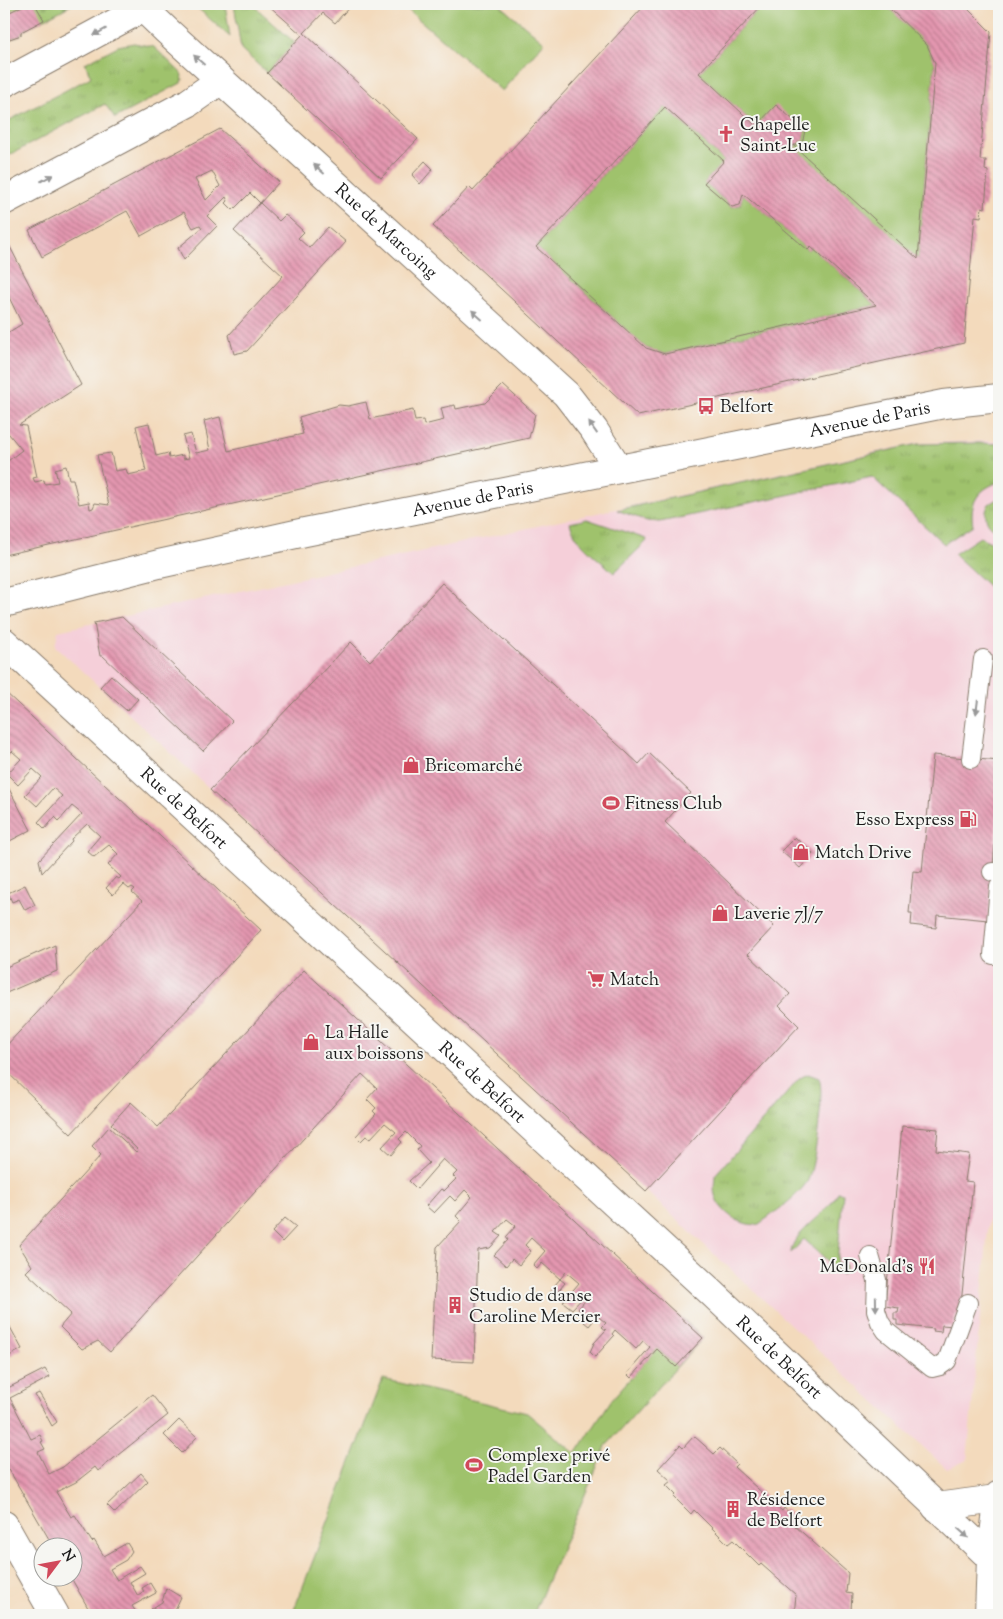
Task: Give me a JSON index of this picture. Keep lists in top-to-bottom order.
{
  "streets": {
    "street": ["Rue de Marcoing", "Avenue de Paris", "Rue de Belfort"]
  },
  "crossings": [
    ["Rue de Marcoing", "Avenue de Paris"]
  ],
  "one_way": ["Rue de Marcoing"],
  "places": {
    "church": ["Chapelle Saint-Luc"],
    "bus stop": ["Belfort"],
    "shop": [
      "Bricomarché",
      "Match Drive",
      "Laverie 7J/7",
      "La Halle aux boissons"
    ],
    "sports": ["Fitness Club", "Complexe privé Padel Garden"],
    "fuel station": ["Esso Express"],
    "supermarket": ["Match"],
    "restaurant": ["McDonald's"],
    "building": ["Studio de danse Caroline Mercier", "Résidence de Belfort"]
  },
  "north": "top right"
}
